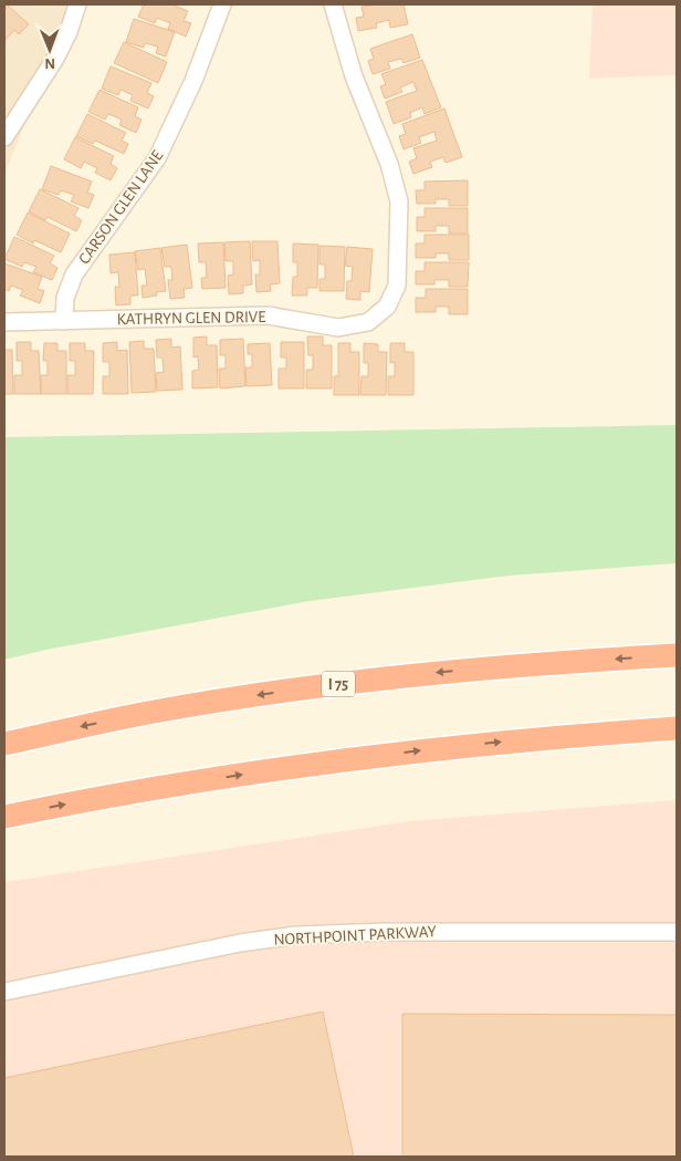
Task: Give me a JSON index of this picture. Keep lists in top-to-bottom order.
{
  "streets": {
    "highway": ["I 75"],
    "street": ["CARSON GLEN LANE", "KATHRYN GLEN DRIVE", "NORTHPOINT PARKWAY"]
  },
  "crossings": [
    ["CARSON GLEN LANE", "KATHRYN GLEN DRIVE"]
  ],
  "north": "bottom"
}
